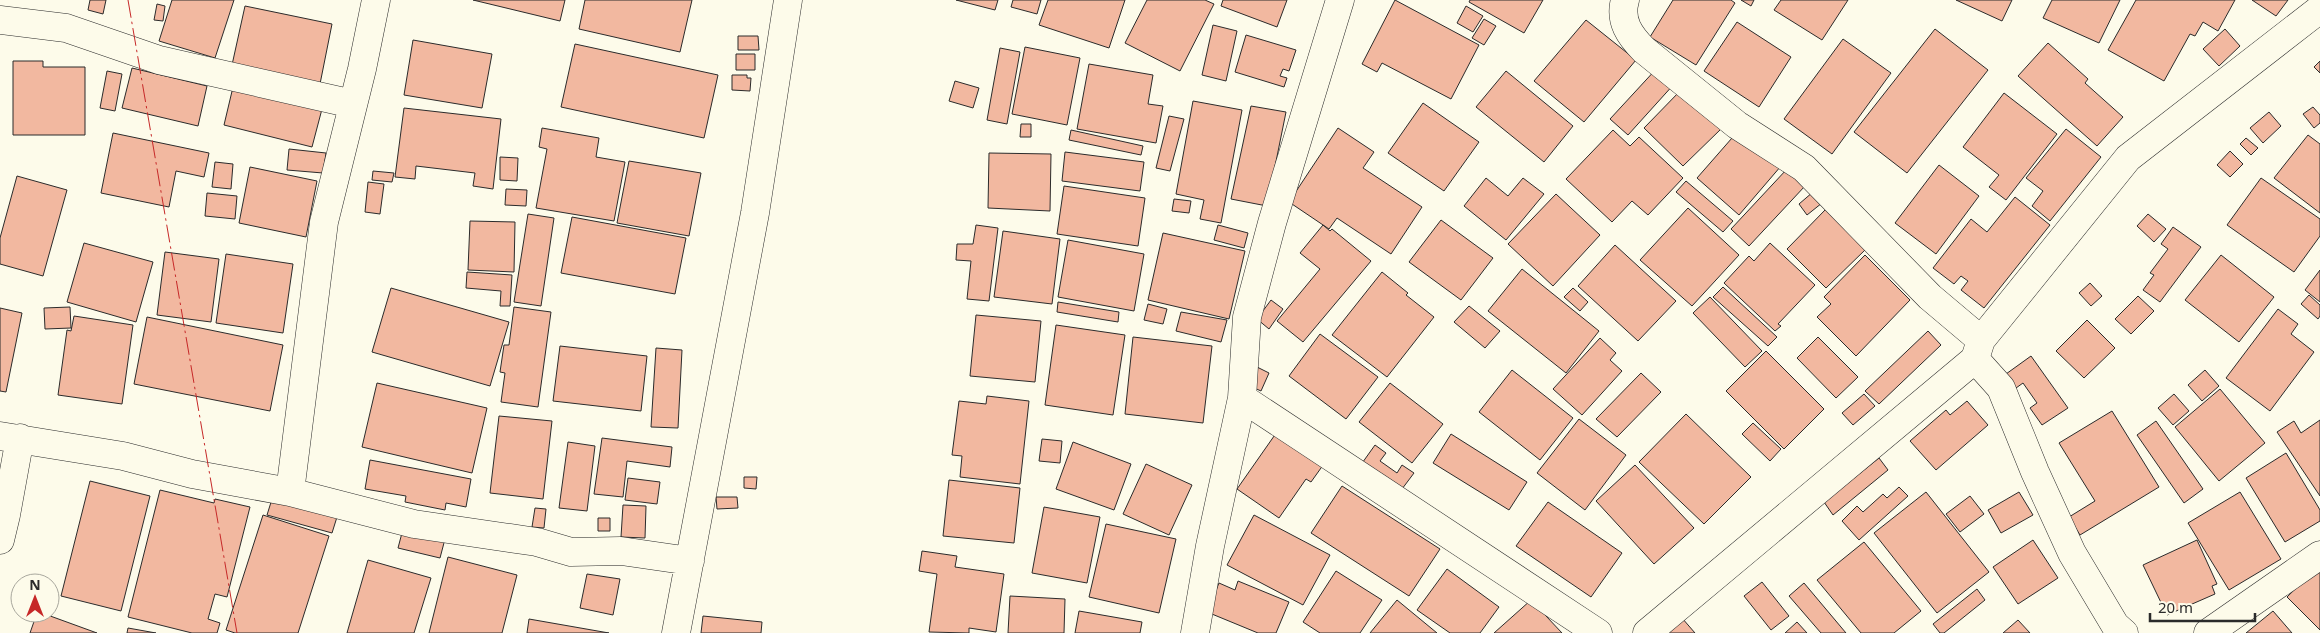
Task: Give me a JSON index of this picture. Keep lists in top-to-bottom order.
{
  "scale_bar": "20 m",
  "north": "top"
}
